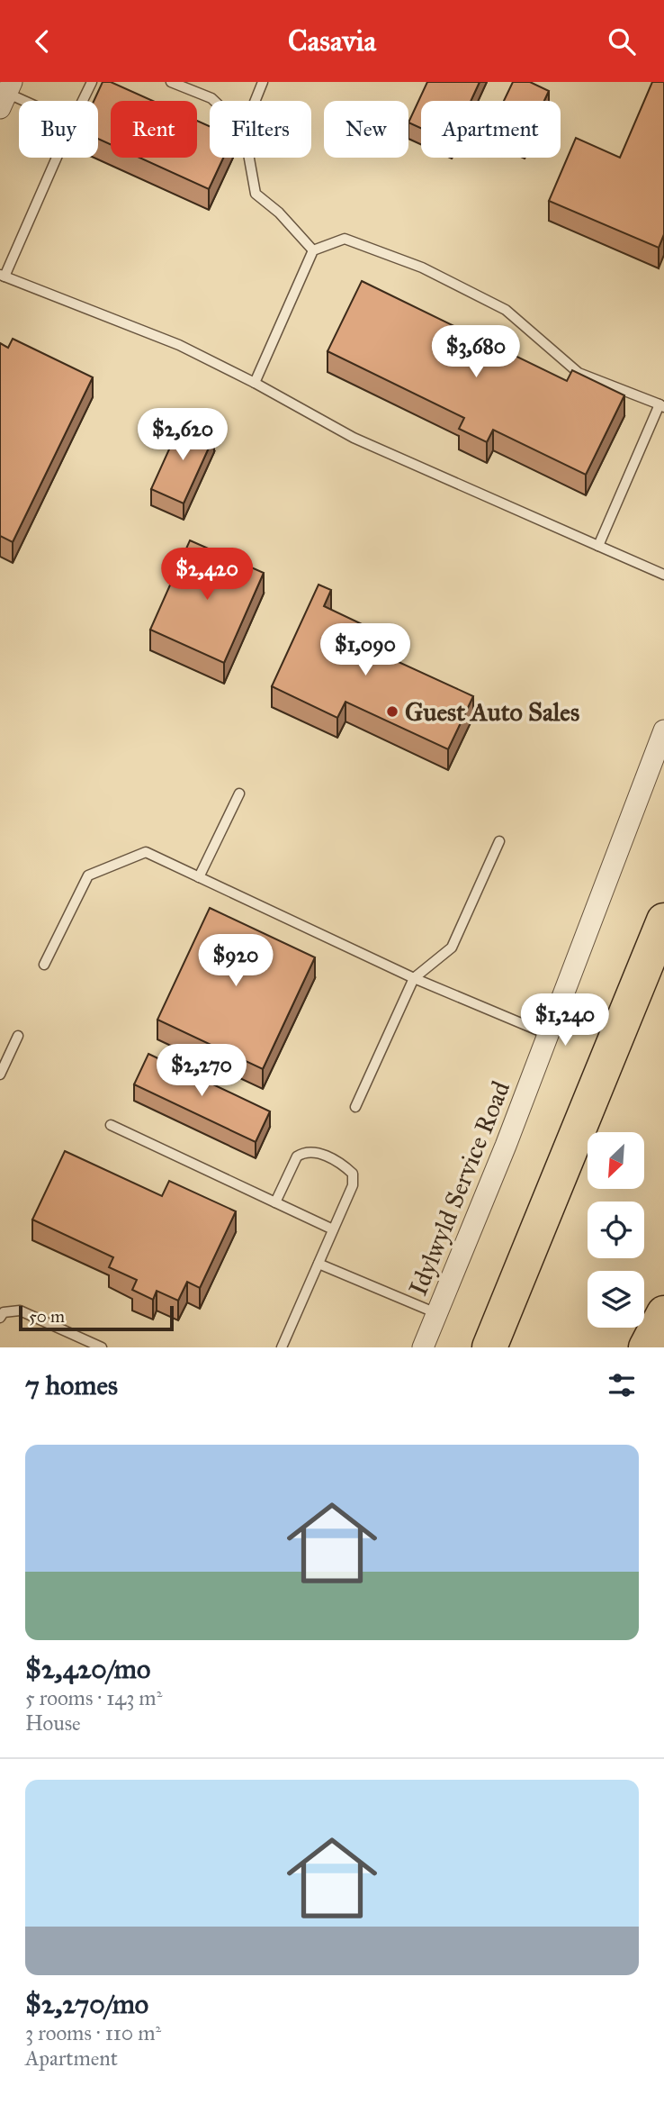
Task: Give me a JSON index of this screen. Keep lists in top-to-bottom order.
{
  "streets": {
    "street": ["Idylwyld Service Road"]
  },
  "places": ["Guest Auto Sales"],
  "scale_bar": "50 m",
  "north": "bottom left",
  "page": {
    "header": "Casavia",
    "chip": [
      "Buy",
      "Rent",
      "Filters",
      "New",
      "Apartment"
    ],
    "price": [
      "$3,680",
      "$2,620",
      "$2,420",
      "$1,090",
      "$920",
      "$1,240",
      "$2,270"
    ],
    "scale": "50 m",
    "heading": "7 homes",
    "list": [
      {
        "name": "$2,420/mo",
        "note": "5 rooms · 143 m² · House"
      },
      {
        "name": "$2,270/mo",
        "note": "3 rooms · 110 m² · Apartment"
      }
    ]
  }
}
